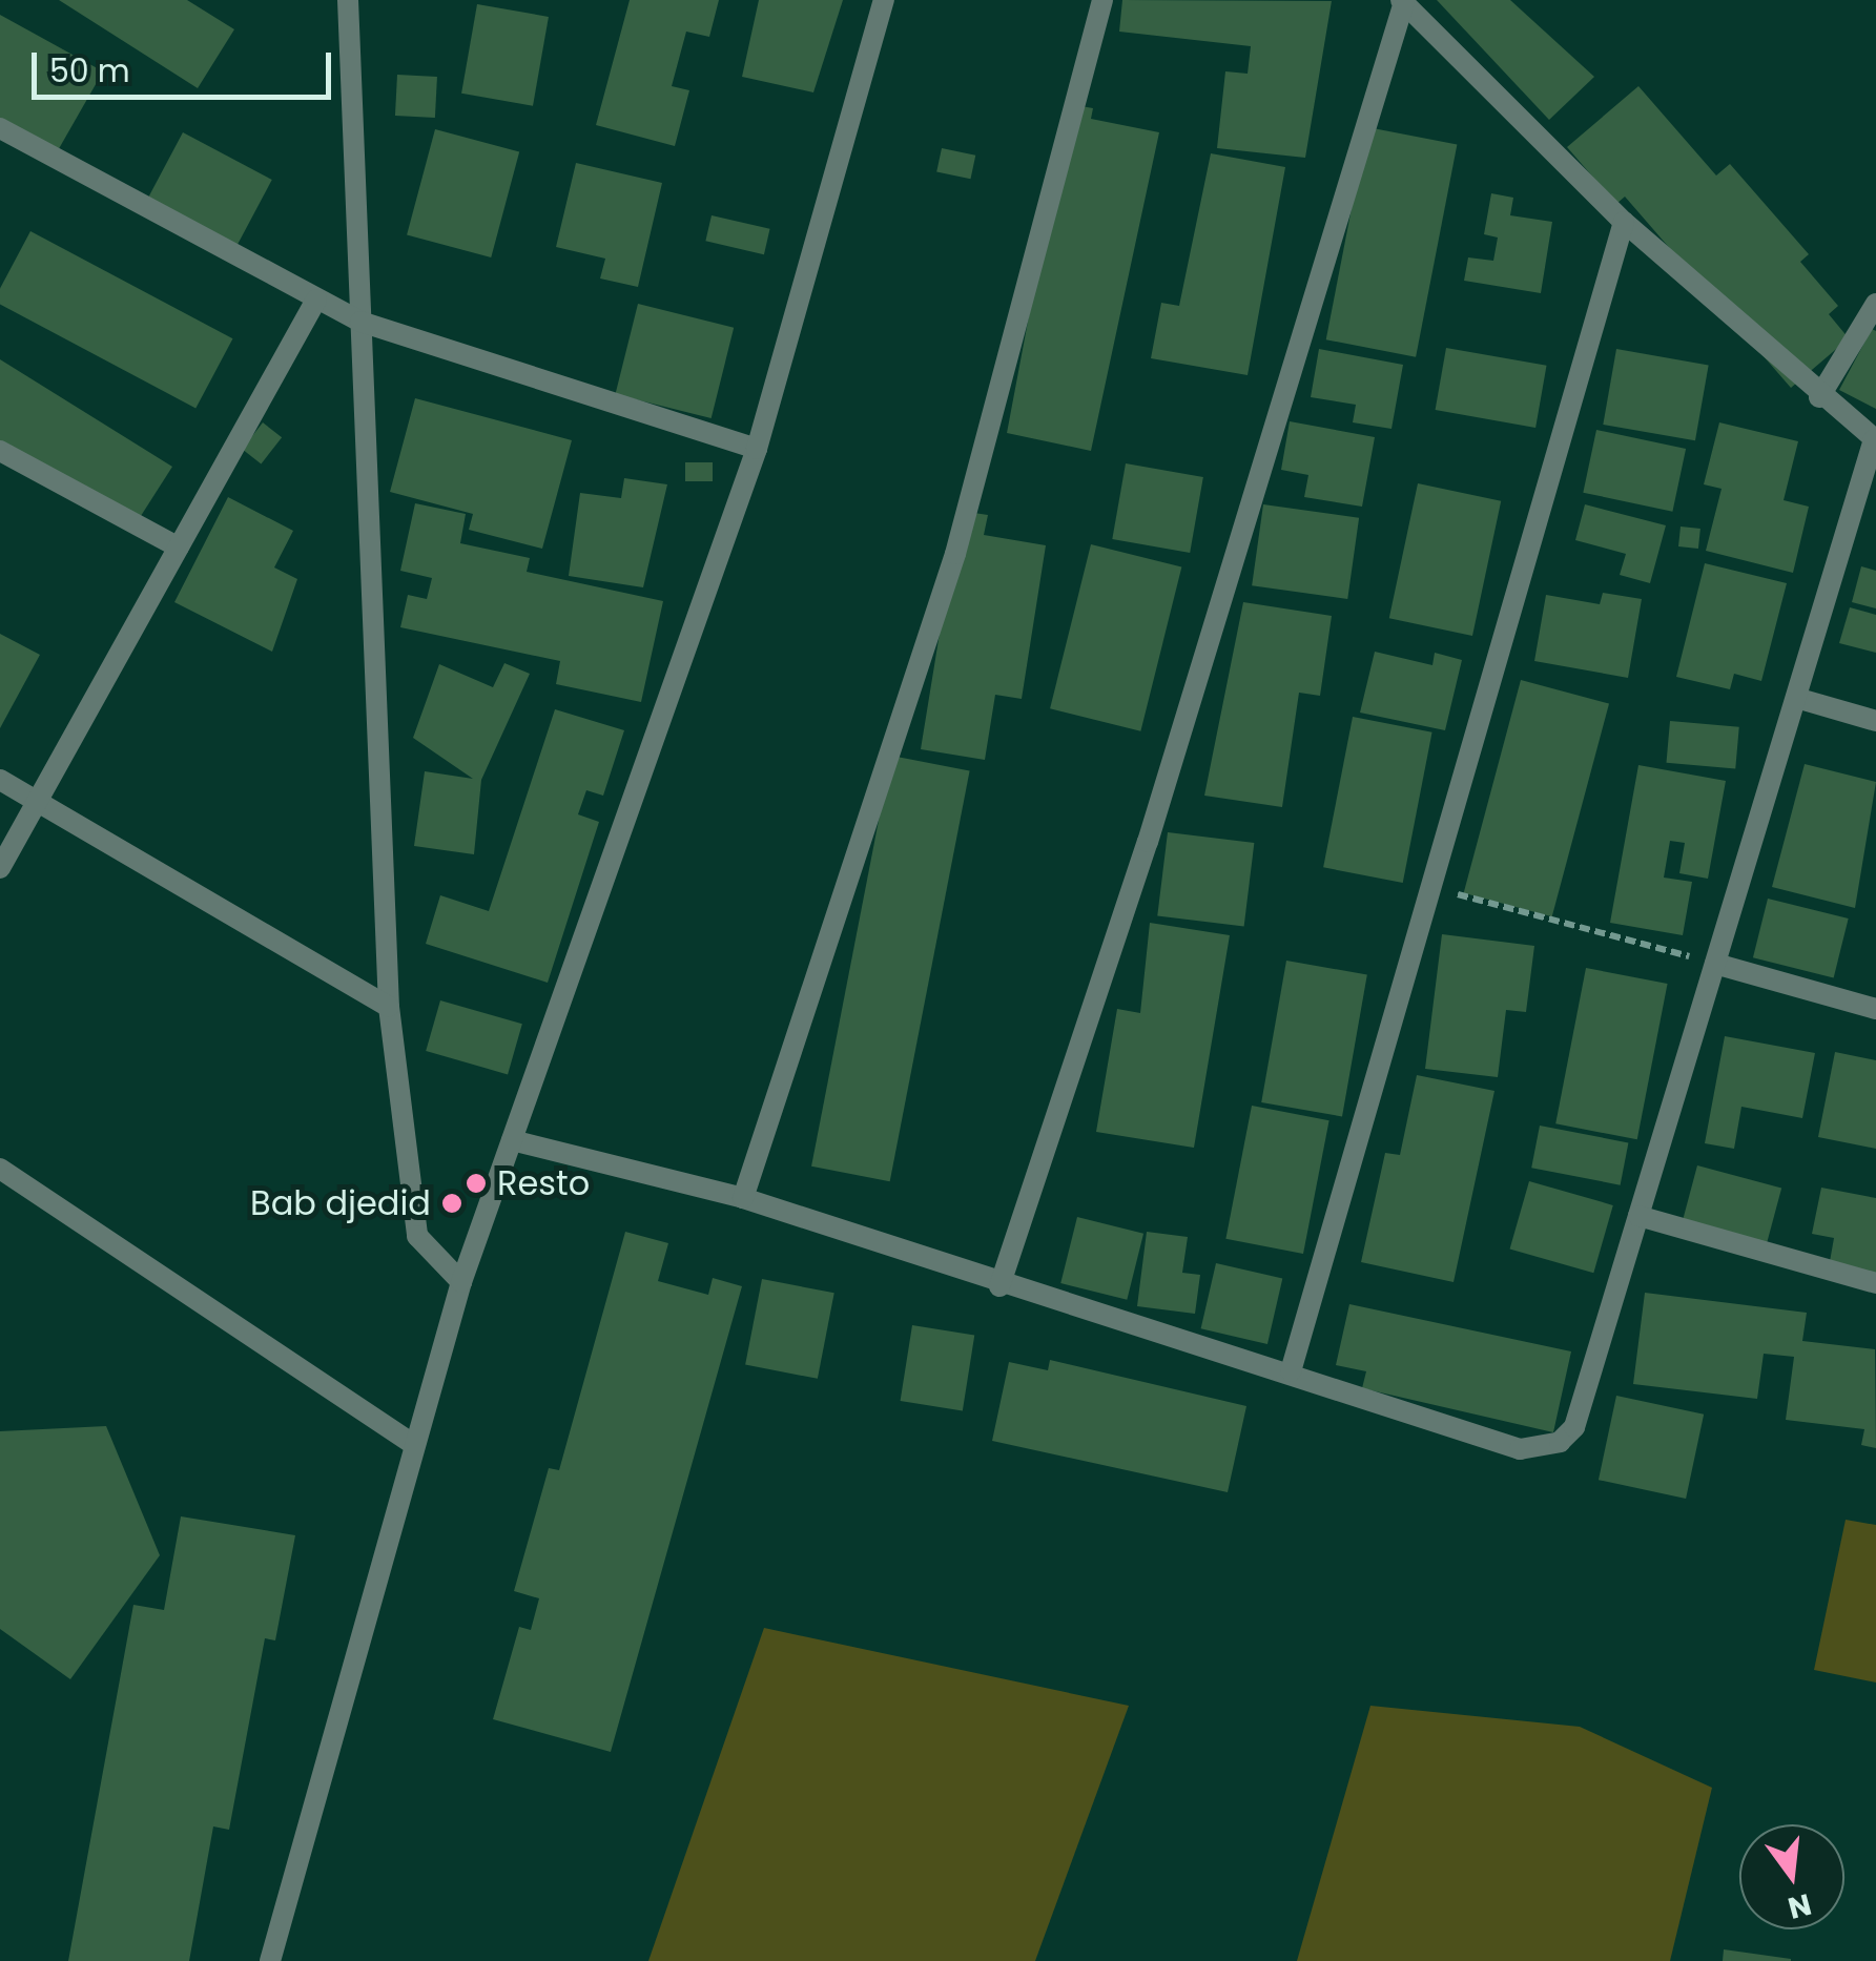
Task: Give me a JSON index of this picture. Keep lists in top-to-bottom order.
{
  "places": ["Resto", "Bab djedid"],
  "scale_bar": "50 m",
  "north": "bottom"
}
